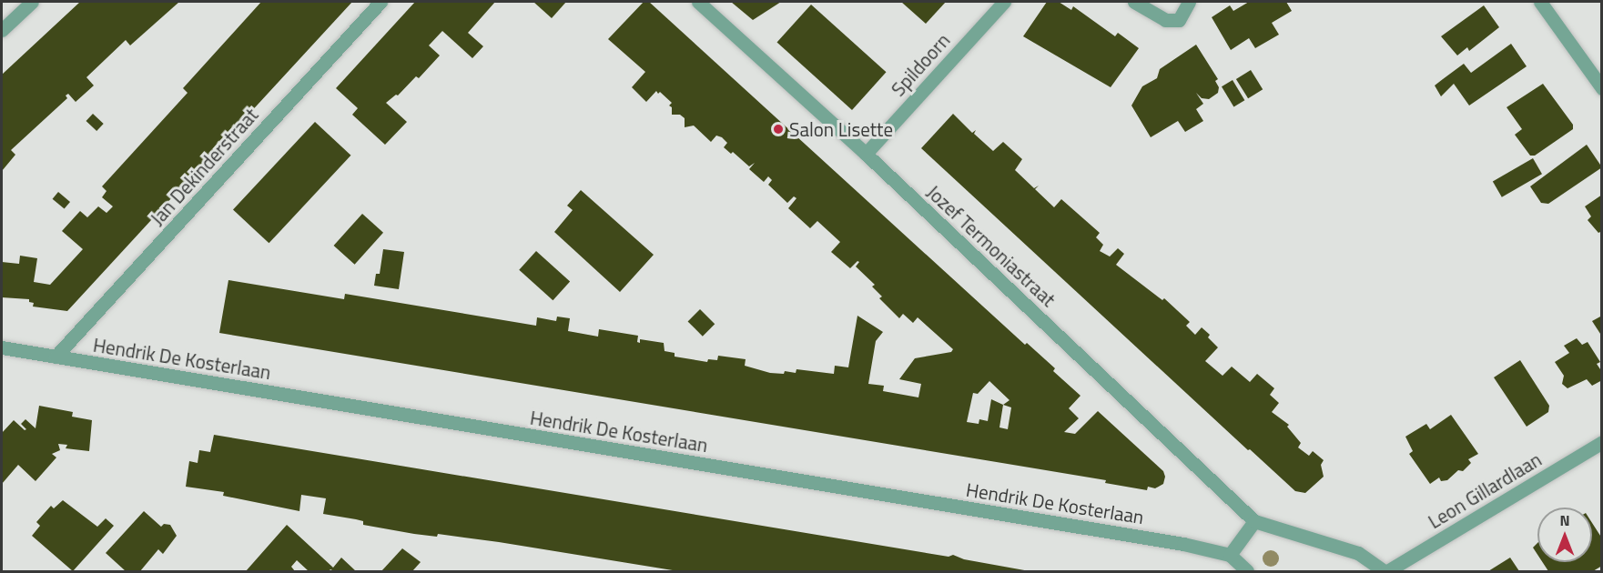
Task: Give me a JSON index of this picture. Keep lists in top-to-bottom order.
{
  "streets": {
    "street": [
      "Spildoorn",
      "Jan Dekinderstraat",
      "Jozef Termoniastraat",
      "Hendrik De Kosterlaan",
      "Leon Gillardlaan"
    ]
  },
  "crossings": [
    ["Spildoorn", "Jozef Termoniastraat"],
    ["Jan Dekinderstraat", "Hendrik De Kosterlaan"]
  ],
  "places": ["Salon Lisette"],
  "north": "top"
}
